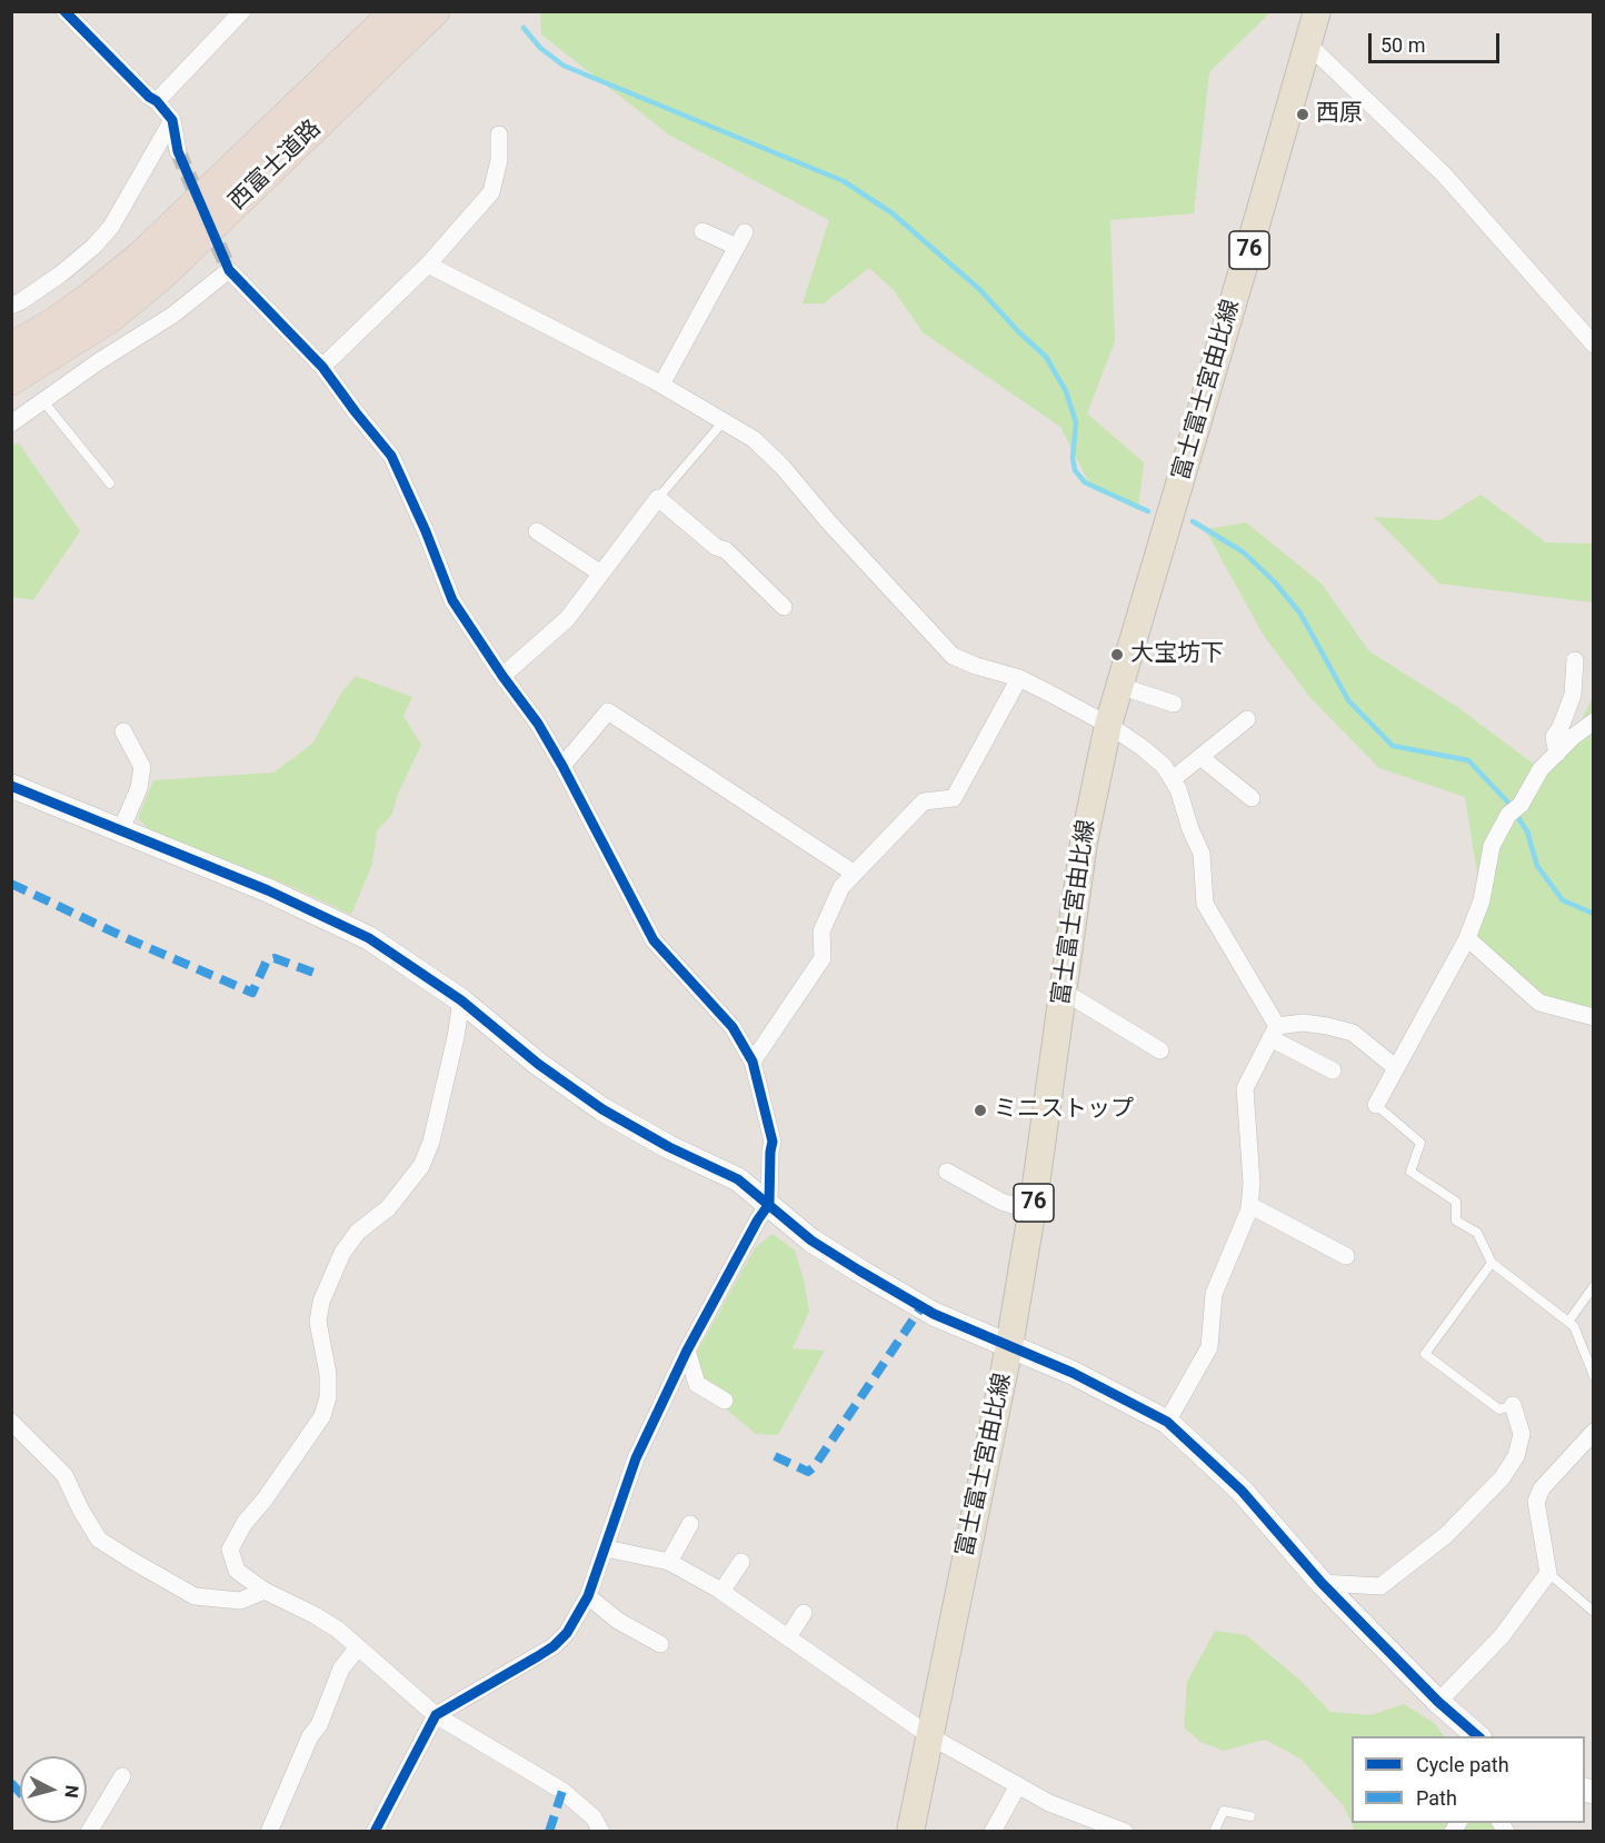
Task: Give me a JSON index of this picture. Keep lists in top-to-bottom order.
{
  "streets": {
    "highway": ["西富士道路"],
    "main road": ["76", "富士富士宮由比線"]
  },
  "places": ["西原", "大宝坊下", "ミニストップ"],
  "legend": ["Cycle path", "Path"],
  "scale_bar": "50 m",
  "north": "right"
}
